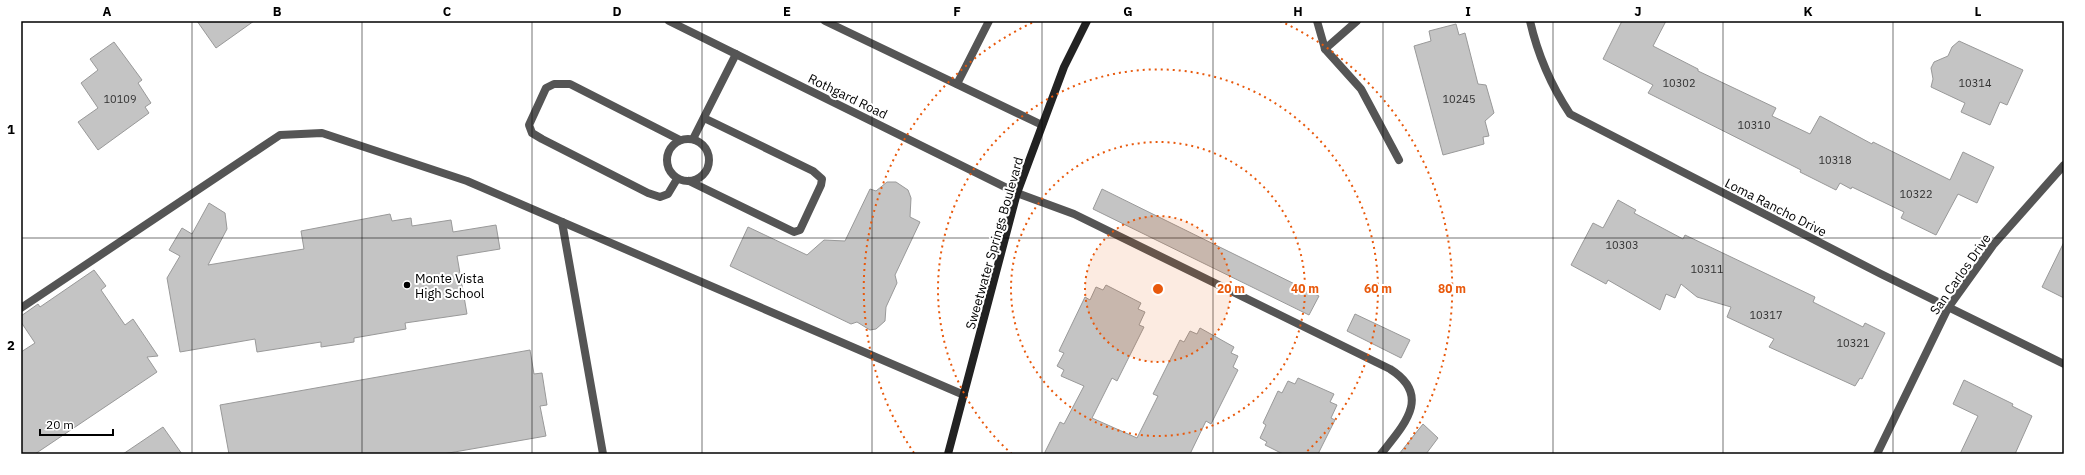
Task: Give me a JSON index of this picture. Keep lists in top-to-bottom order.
{
  "streets": {
    "main road": ["Sweetwater Springs Boulevard"],
    "street": ["Rothgard Road", "Loma Rancho Drive", "San Carlos Drive"]
  },
  "crossings": [
    ["Rothgard Road", "Sweetwater Springs Boulevard"],
    ["Loma Rancho Drive", "San Carlos Drive"]
  ],
  "places": ["Monte Vista High School"],
  "house_numbers": [
    "10302",
    "10314",
    "10109",
    "10245",
    "10310",
    "10318",
    "10322",
    "10303",
    "10311",
    "10317",
    "10321"
  ],
  "scale_bar": "20 m",
  "grid": {
    "columns": [
      "A",
      "B",
      "C",
      "D",
      "E",
      "F",
      "G",
      "H",
      "I",
      "J",
      "K",
      "L"
    ],
    "rows": ["1", "2"]
  },
  "rings": [
    "20 m",
    "40 m",
    "60 m",
    "80 m"
  ]
}
